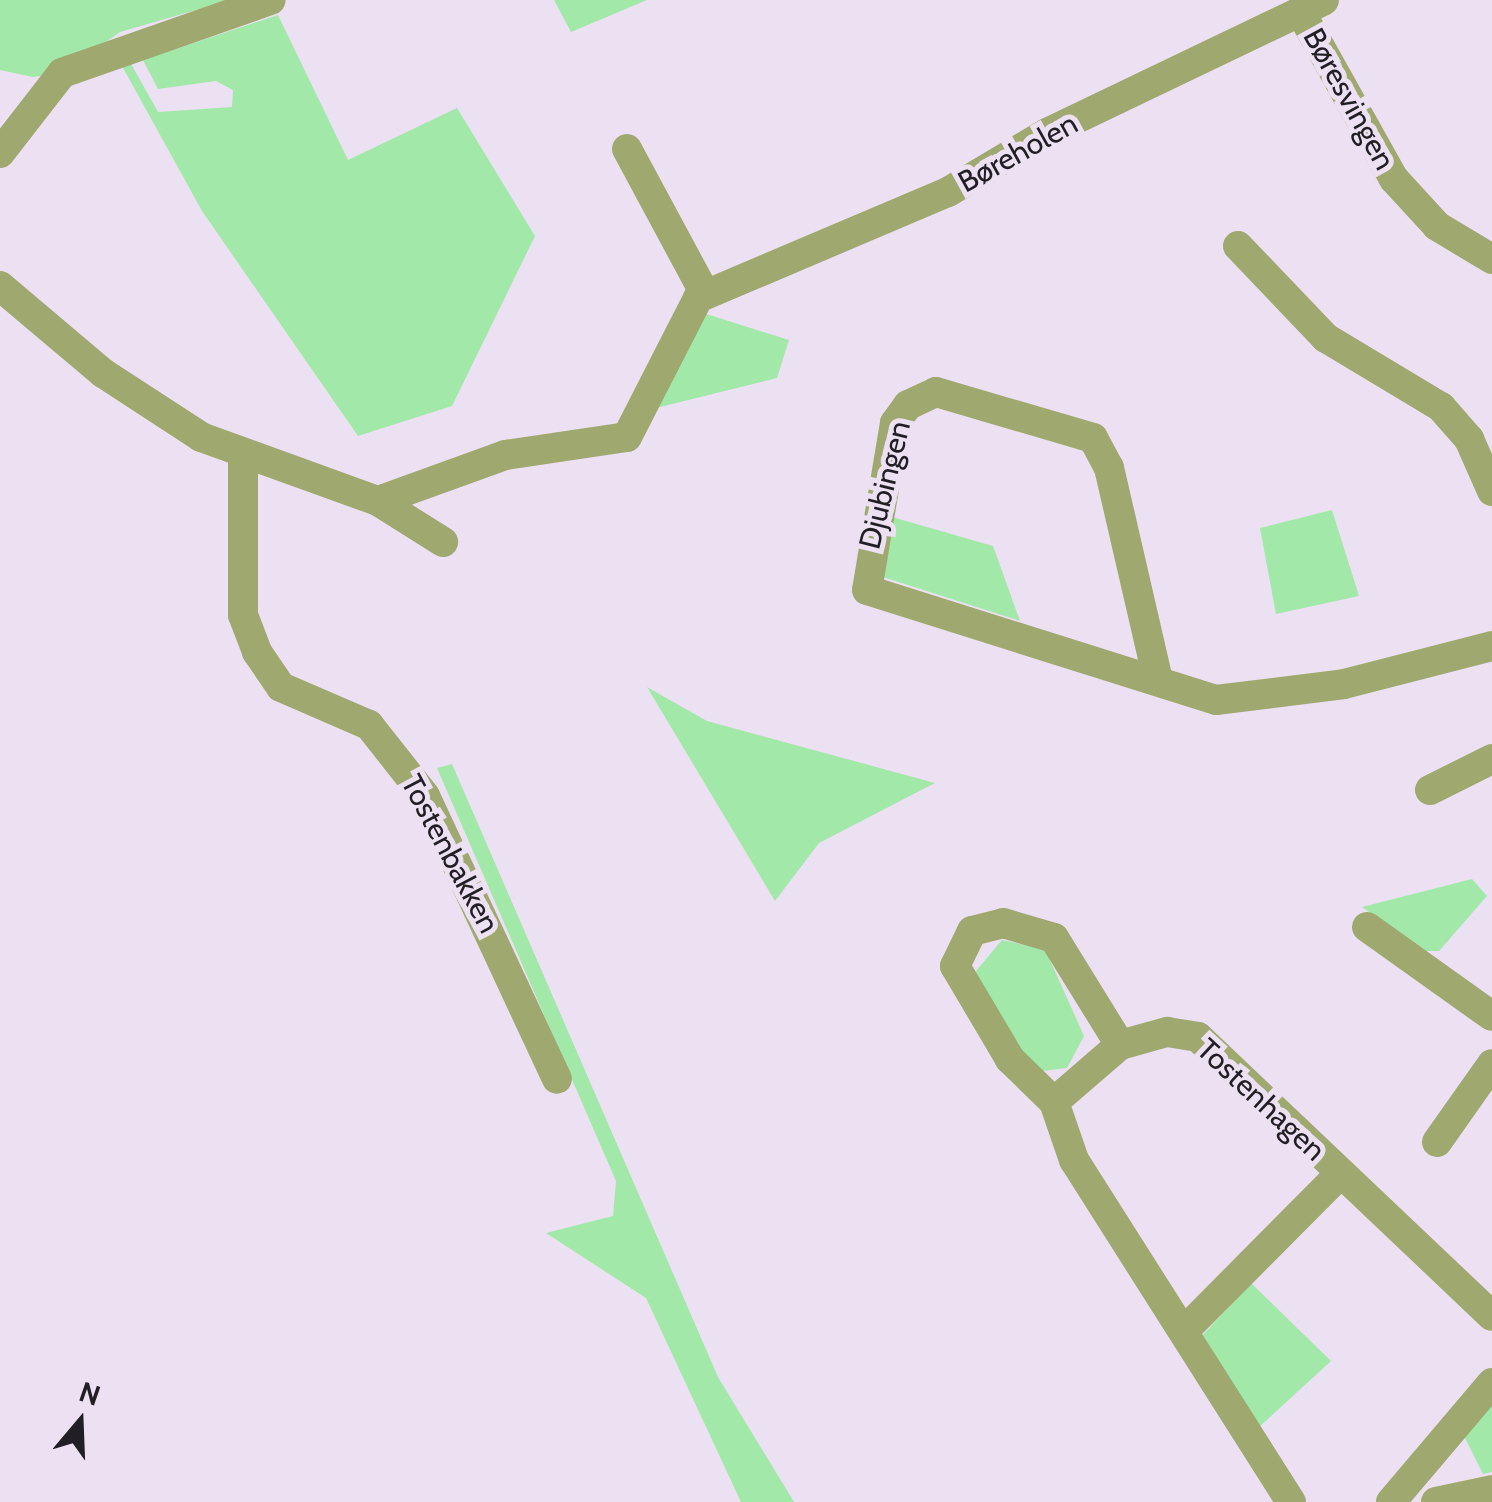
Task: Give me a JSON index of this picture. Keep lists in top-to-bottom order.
{
  "streets": {
    "street": [
      "Børesvingen",
      "Børeholen",
      "Djubingen",
      "Tostenbakken",
      "Tostenhagen"
    ]
  },
  "crossings": [
    ["Børesvingen", "Børeholen"]
  ],
  "north": "top"
}
